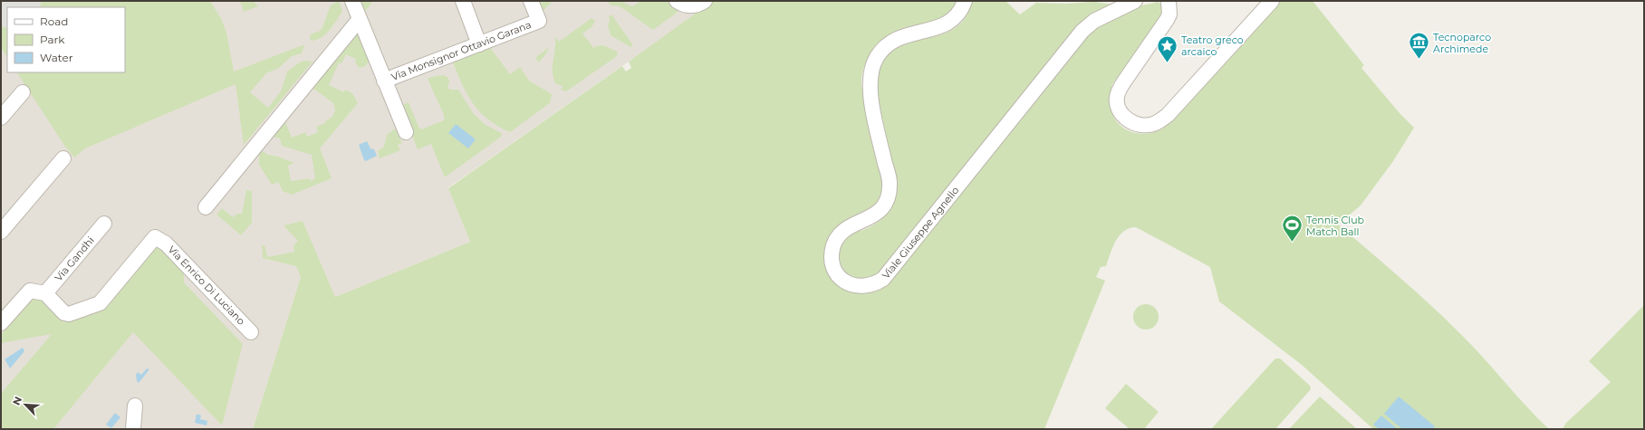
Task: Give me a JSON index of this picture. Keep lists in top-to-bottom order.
{
  "streets": {
    "street": [
      "Via Monsignor Ottavio Garana",
      "Viale Giuseppe Agnello",
      "Via Gandhi",
      "Via Enrico Di Luciano"
    ]
  },
  "crossings": [
    ["Via Gandhi", "Via Enrico Di Luciano"]
  ],
  "places": {
    "museum": ["Tecnoparco Archimede"],
    "place": ["Teatro greco arcaico"],
    "sports": ["Tennis Club Match Ball"]
  },
  "legend": ["Road", "Park", "Water"],
  "north": "top left"
}
